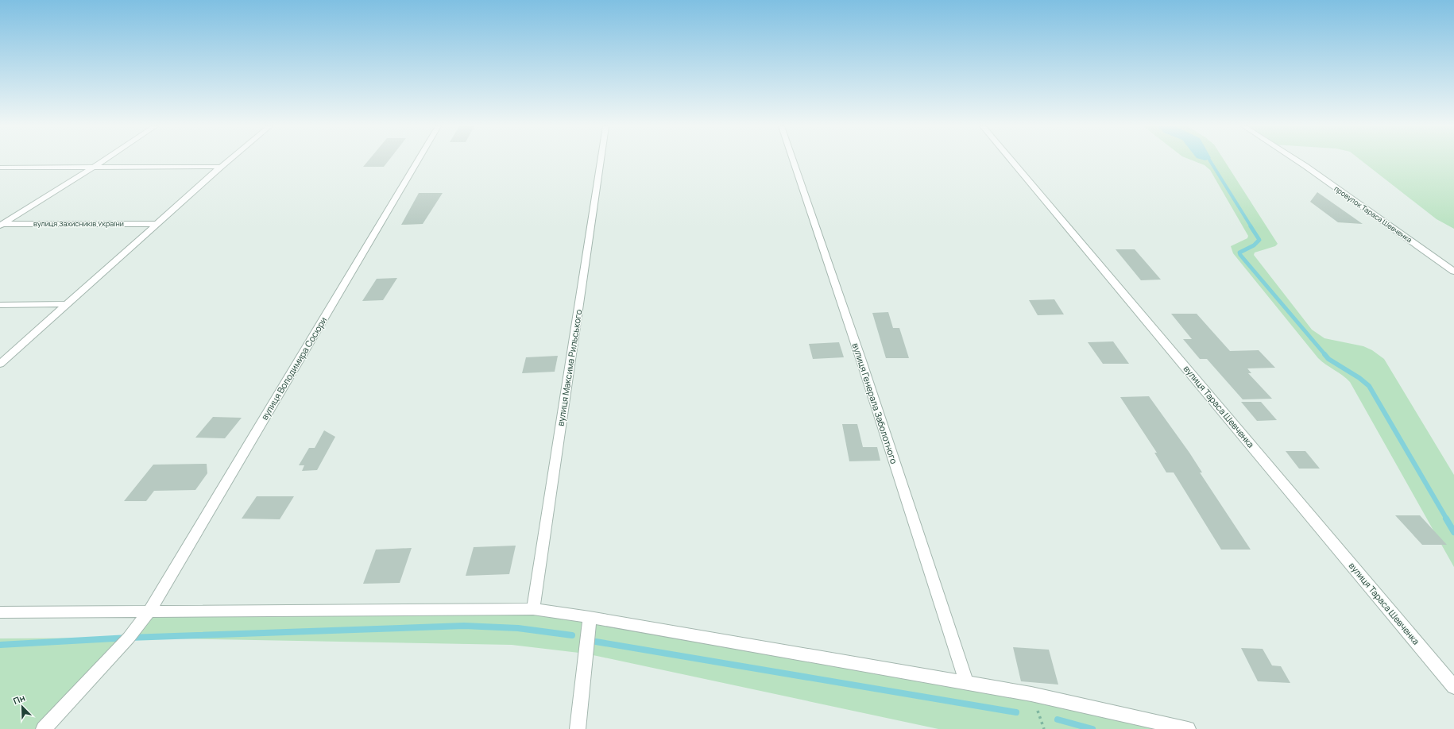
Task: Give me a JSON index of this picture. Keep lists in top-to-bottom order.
{
  "streets": {
    "street": [
      "провулок Тараса Шевченка",
      "вулиця Захисників України",
      "вулиця Максима Рильського",
      "вулиця Володимира Сосюри",
      "вулиця Генерала Заболотного",
      "вулиця Тараса Шевченка"
    ]
  },
  "north": "top left"
}
